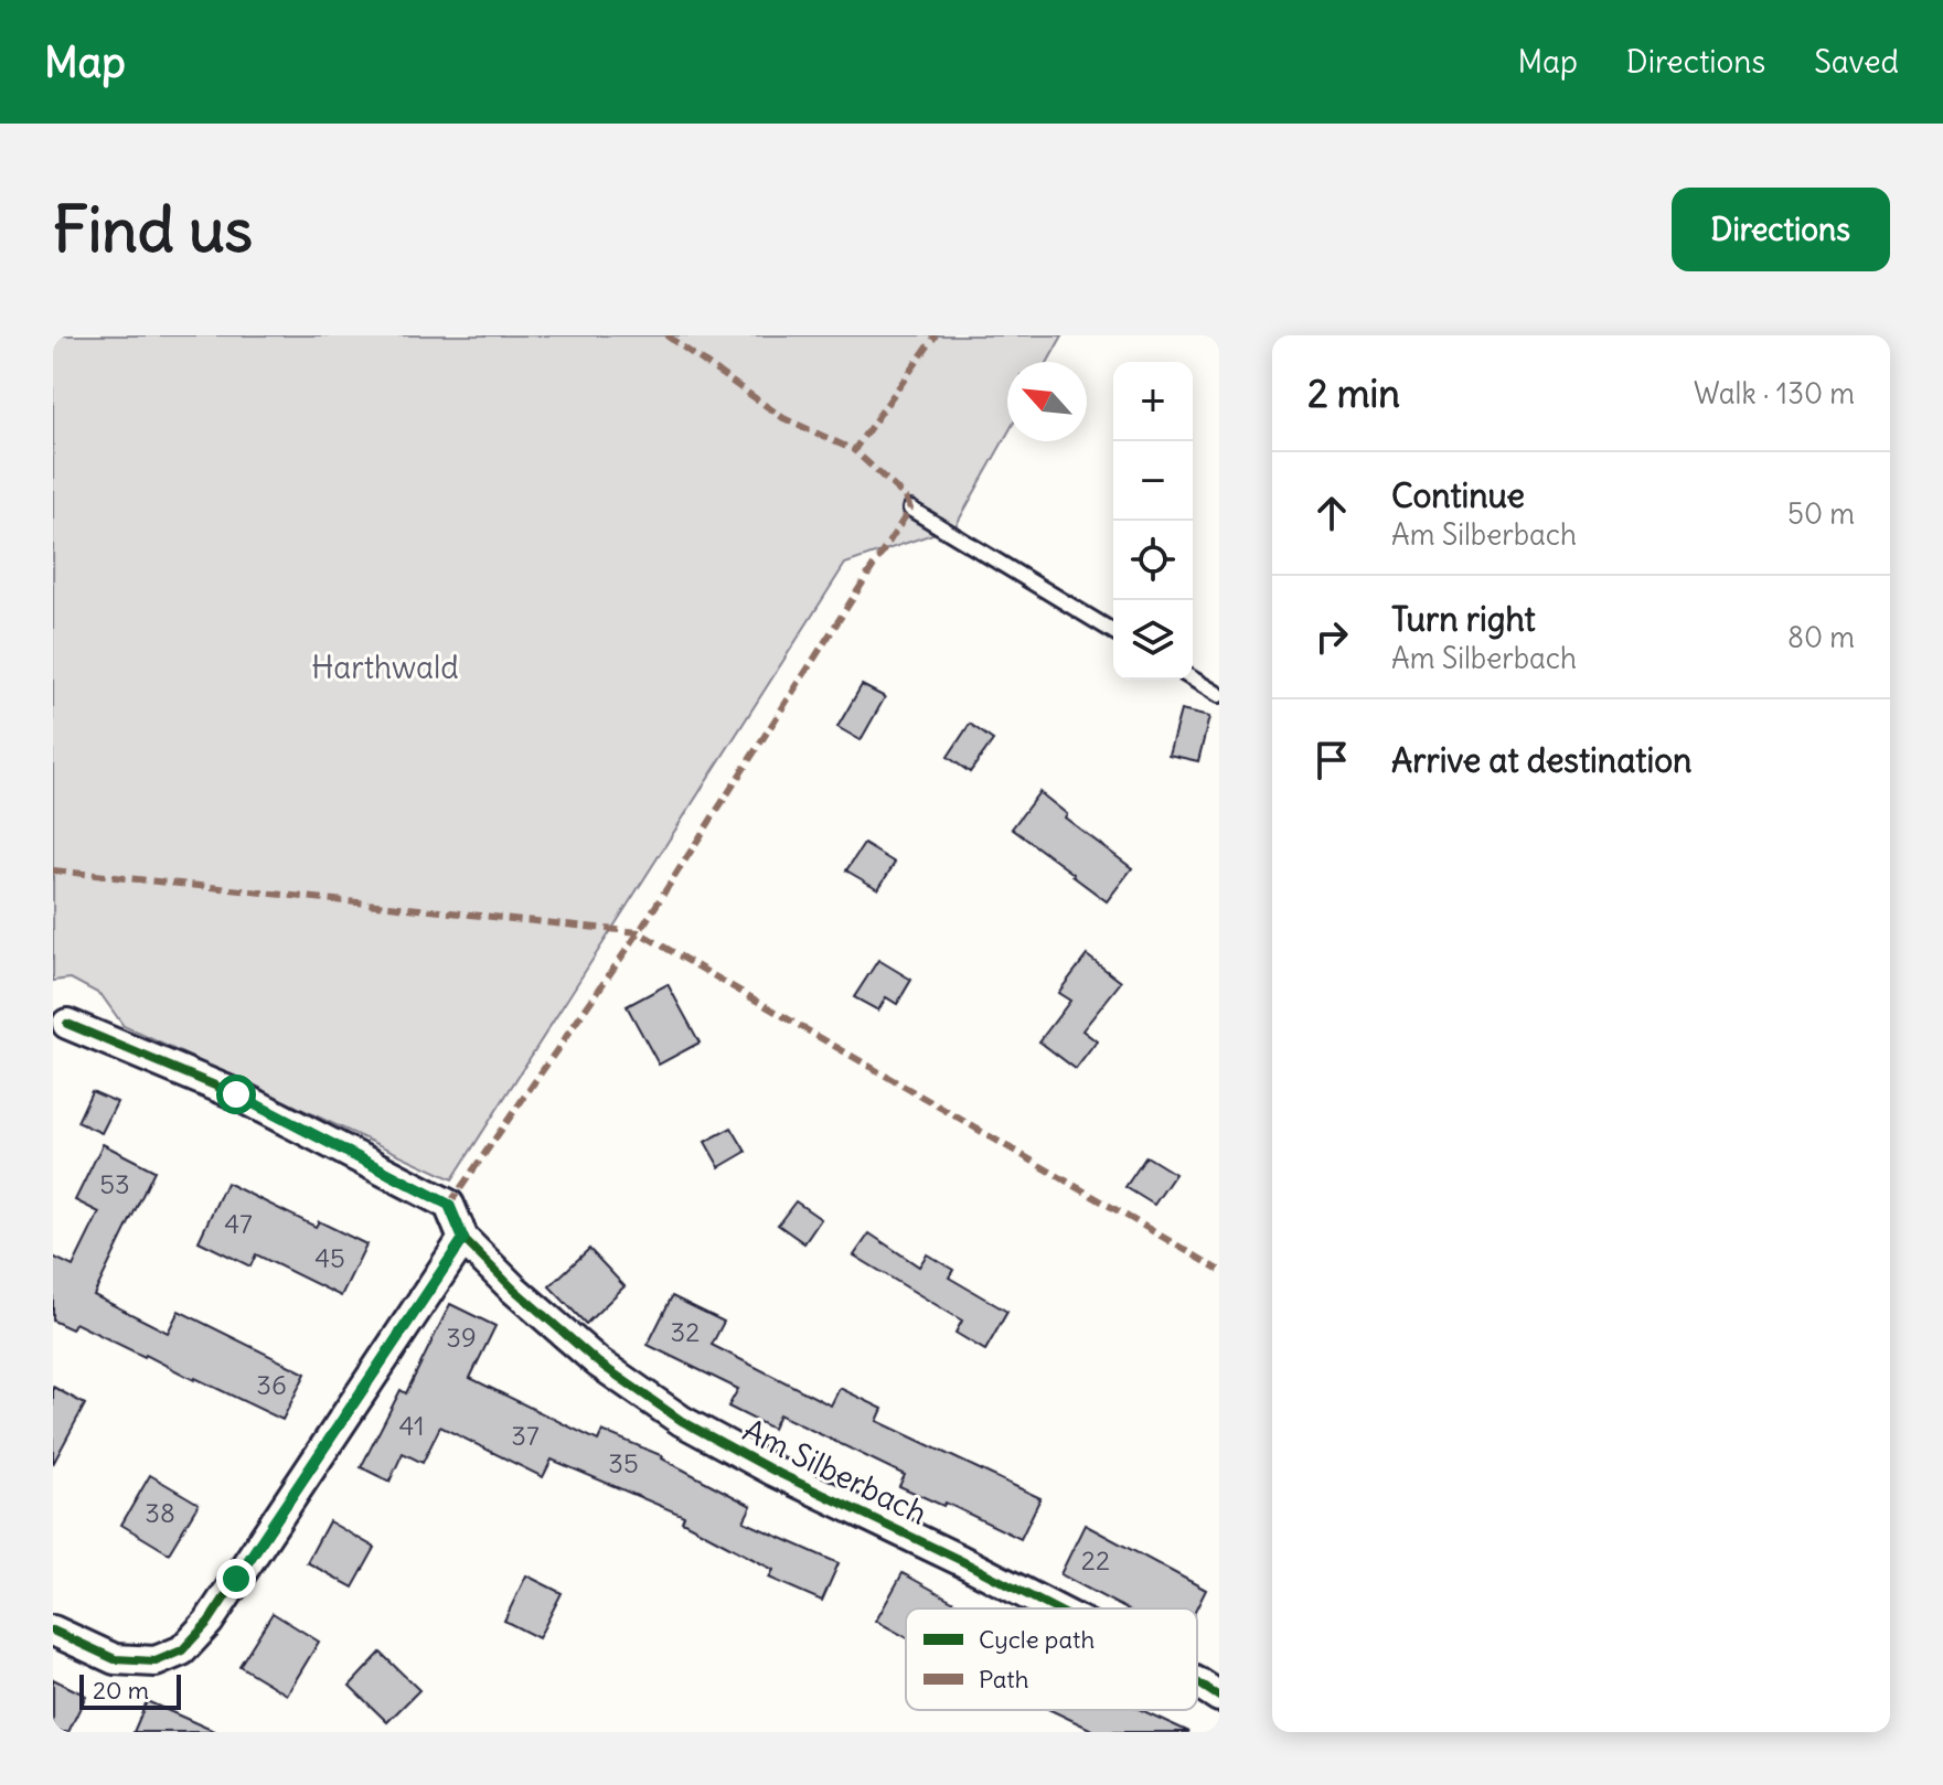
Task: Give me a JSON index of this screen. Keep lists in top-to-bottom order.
{
  "streets": {
    "street": ["Am Silberbach"]
  },
  "parks": ["Harthwald"],
  "house_numbers": [
    "53",
    "47",
    "45",
    "32",
    "39",
    "36",
    "41",
    "37",
    "35",
    "38",
    "22"
  ],
  "legend": ["Cycle path", "Path"],
  "scale_bar": "20 m",
  "north": "top left",
  "page": {
    "header": "Map",
    "nav": ["Map", "Directions", "Saved"],
    "buttons": "Directions",
    "title": "Find us",
    "heading": ["2 min", "Walk · 130 m"],
    "map_buttons": ["+", "−"],
    "list": [
      ["Continue", "Am Silberbach", "50 m"],
      ["Turn right", "Am Silberbach", "80 m"],
      "Arrive at destination"
    ],
    "scale": "20 m"
  }
}
